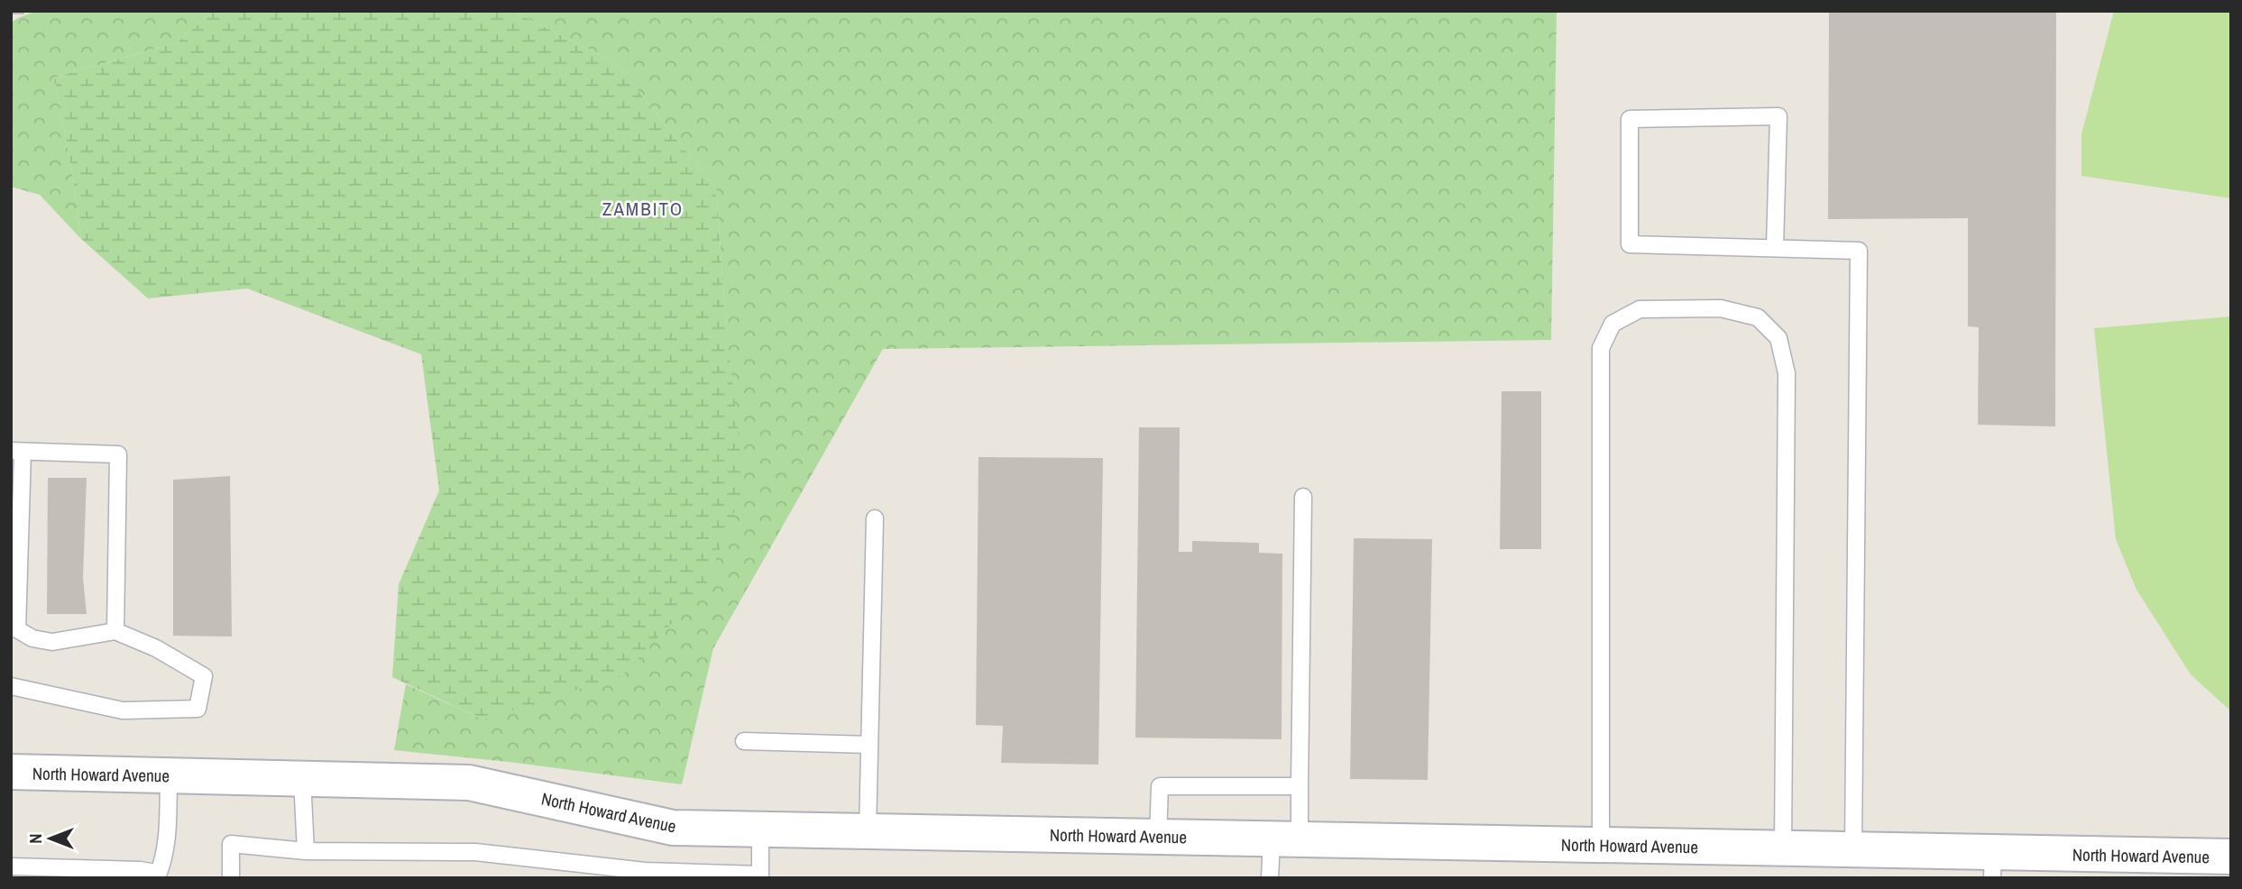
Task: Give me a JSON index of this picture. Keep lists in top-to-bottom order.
{
  "streets": {
    "street": ["North Howard Avenue"]
  },
  "districts": ["ZAMBITO"],
  "north": "left"
}
